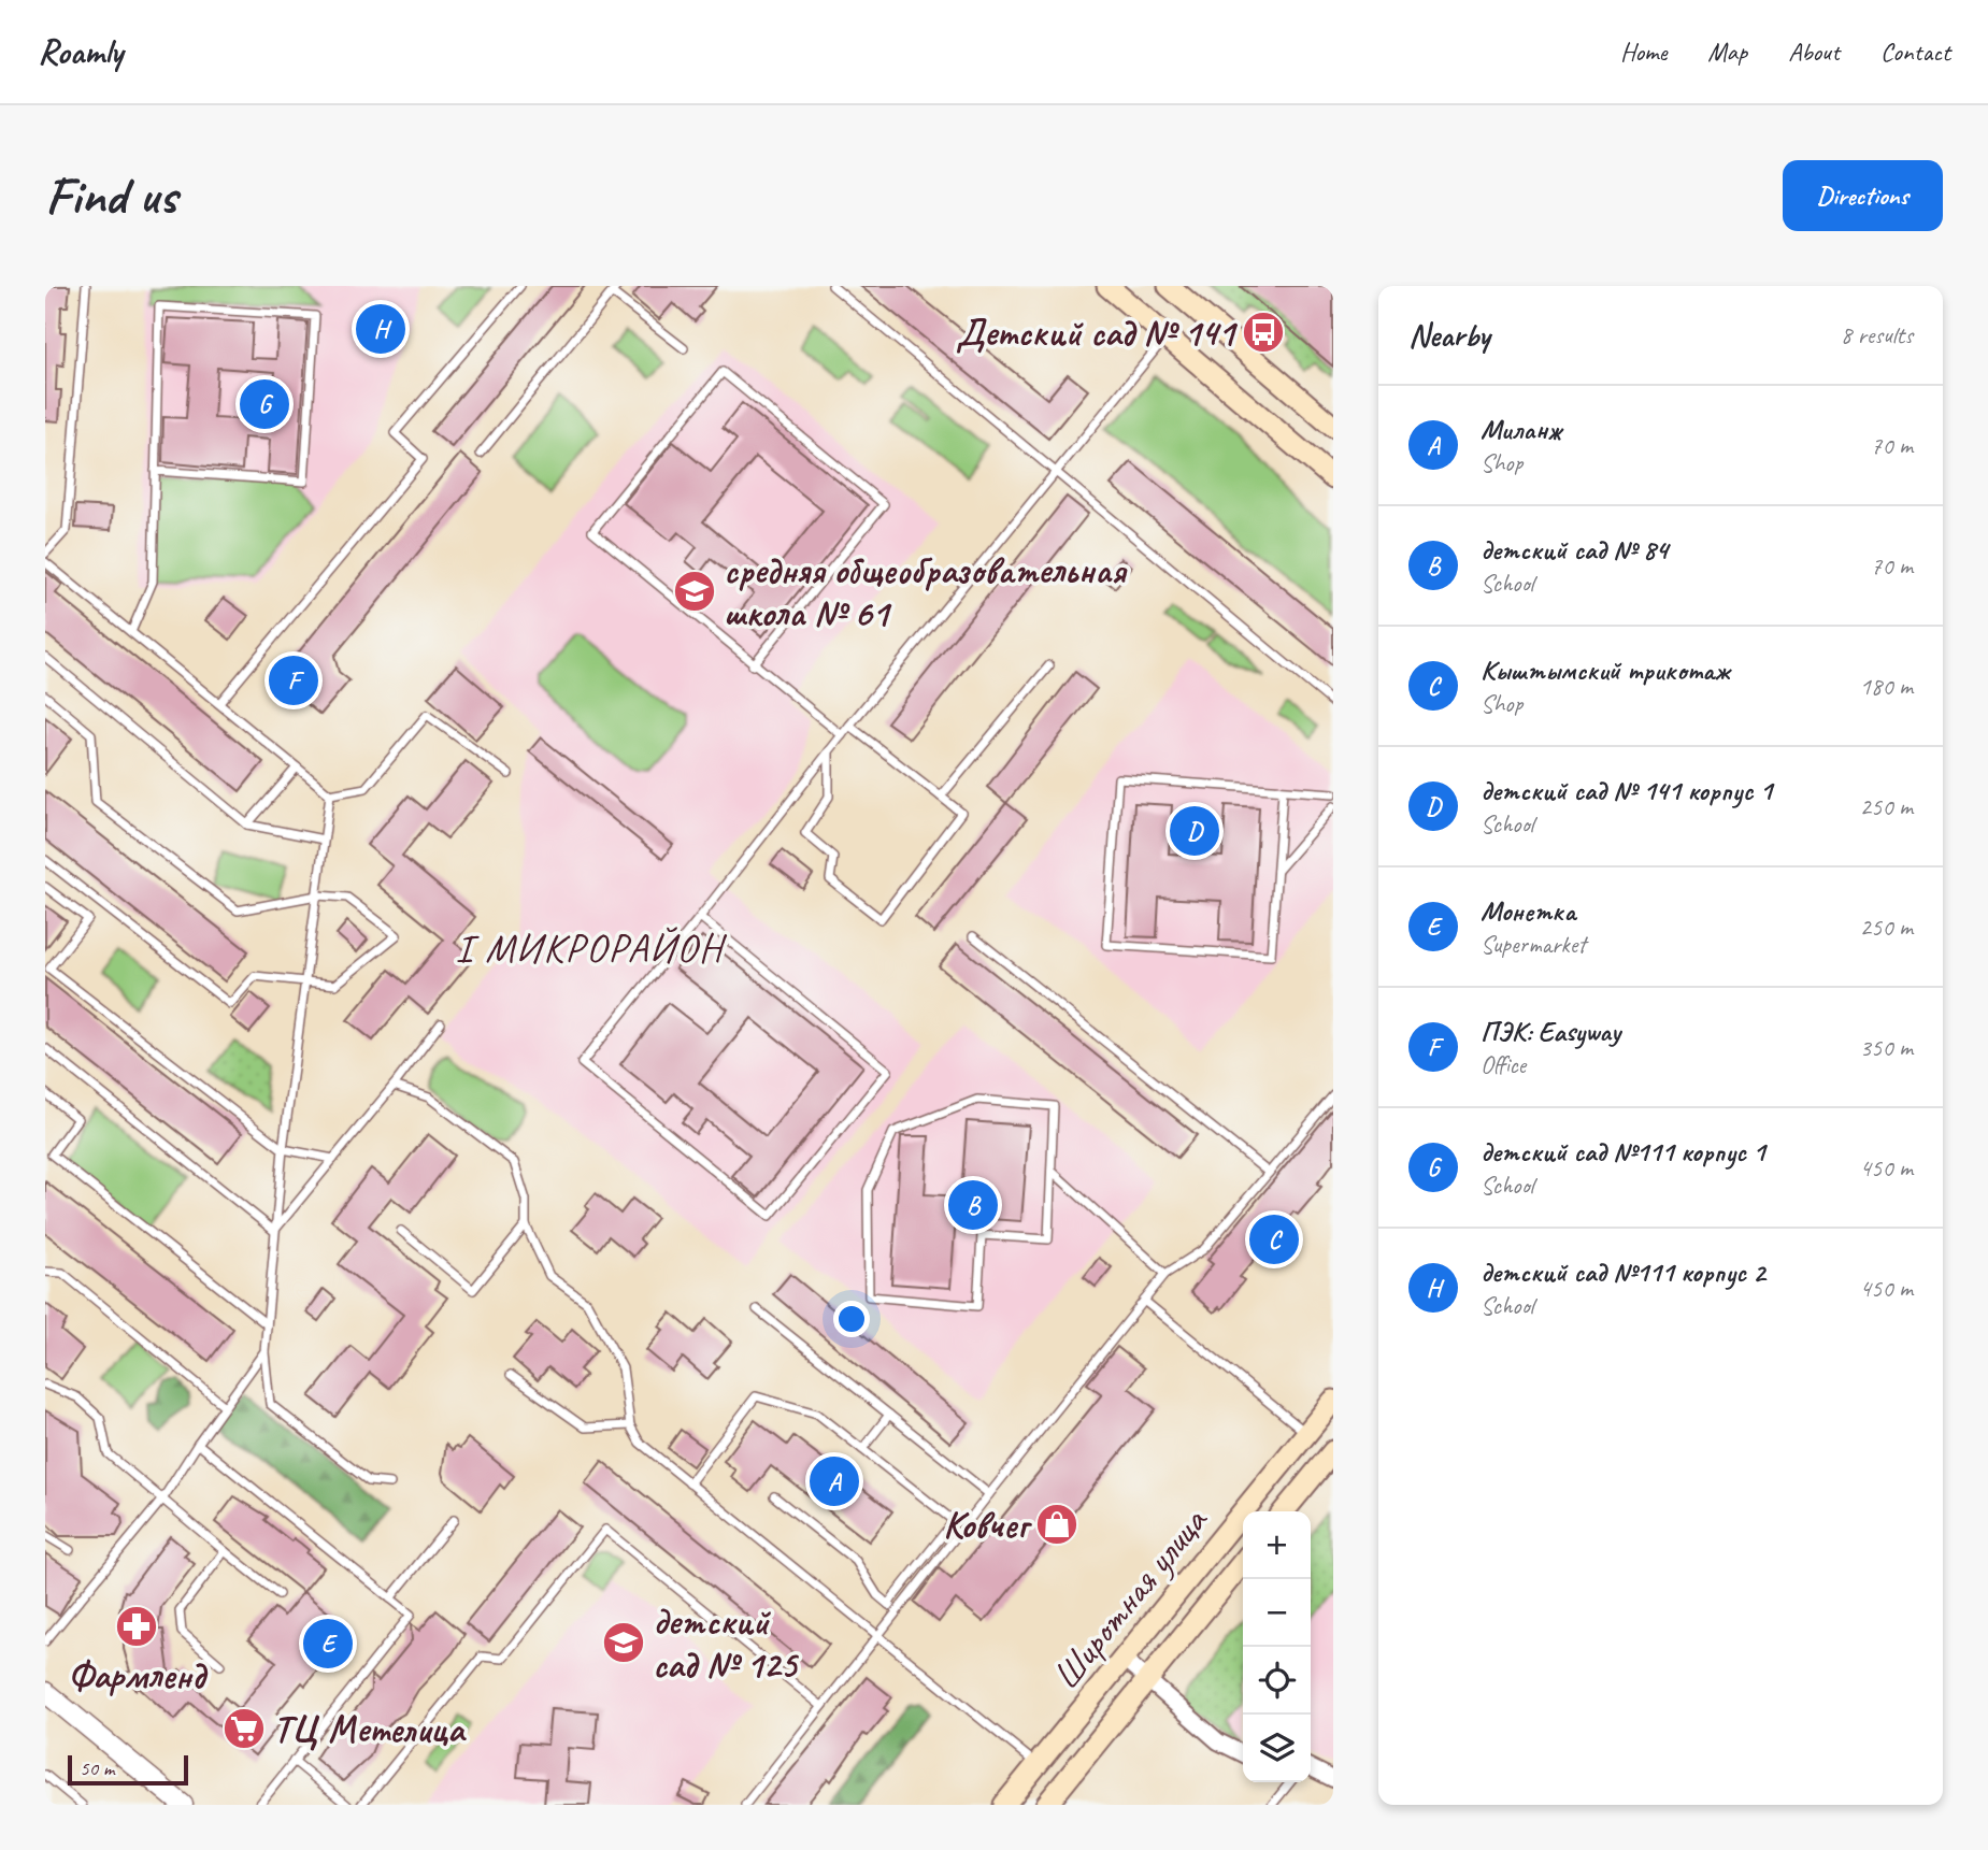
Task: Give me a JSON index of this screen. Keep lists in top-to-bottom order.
{
  "streets": {
    "main road": ["Широтная улица"]
  },
  "districts": ["I МИКРОРАЙОН"],
  "places": {
    "bus stop": ["Детский сад № 141"],
    "school or university": ["средняя общеобразовательная школа № 61", "детский сад № 125"],
    "shop": ["Ковчег"],
    "pharmacy": ["Фармленд"],
    "supermarket": ["ТЦ Метелица"]
  },
  "scale_bar": "50 m",
  "page": {
    "header": "Roamly",
    "nav": [
      "Home",
      "Map",
      "About",
      "Contact"
    ],
    "buttons": "Directions",
    "title": "Find us",
    "heading": ["Nearby", "8 results"],
    "pins": [
      "H",
      "G",
      "F",
      "D",
      "B",
      "C",
      "A",
      "E"
    ],
    "list": [
      {
        "mark": "A",
        "name": "Миланж",
        "note": "Shop",
        "value": "70 m"
      },
      {
        "mark": "B",
        "name": "детский сад № 84",
        "note": "School",
        "value": "70 m"
      },
      {
        "mark": "C",
        "name": "Кыштымский трикотаж",
        "note": "Shop",
        "value": "180 m"
      },
      {
        "mark": "D",
        "name": "детский сад № 141 корпус 1",
        "note": "School",
        "value": "250 m"
      },
      {
        "mark": "E",
        "name": "Монетка",
        "note": "Supermarket",
        "value": "250 m"
      },
      {
        "mark": "F",
        "name": "ПЭК: Easyway",
        "note": "Office",
        "value": "350 m"
      },
      {
        "mark": "G",
        "name": "детский сад №111 корпус 1",
        "note": "School",
        "value": "450 m"
      },
      {
        "mark": "H",
        "name": "детский сад №111 корпус 2",
        "note": "School",
        "value": "450 m"
      }
    ],
    "map_buttons": ["+", "−"],
    "scale": "50 m"
  }
}
